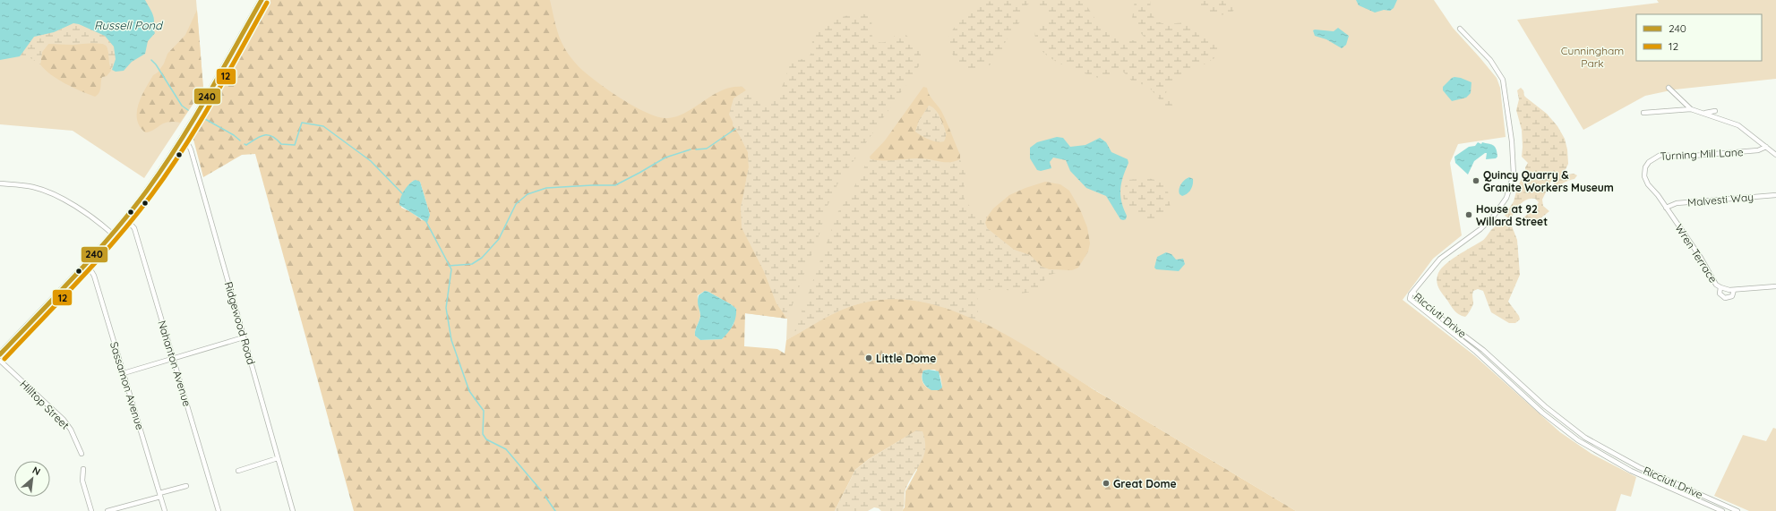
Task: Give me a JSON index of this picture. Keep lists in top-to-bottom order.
{
  "streets": {
    "street": [
      "Turning Mill Lane",
      "Malvesti Way",
      "Wren Terrace",
      "Ricciuti Drive",
      "Ridgewood Road",
      "Nahanton Avenue",
      "Sassamon Avenue",
      "Hilltop Street"
    ]
  },
  "crossings": [
    ["Turning Mill Lane", "Malvesti Way"],
    ["Turning Mill Lane", "Wren Terrace"],
    ["Malvesti Way", "Wren Terrace"]
  ],
  "water": ["Russell Pond"],
  "parks": ["Cunningham Park"],
  "places": [
    "Quincy Quarry & Granite Workers Museum",
    "House at 92 Willard Street",
    "Little Dome",
    "Great Dome"
  ],
  "lines": ["transit line 240", "transit line 12"],
  "legend": ["240", "12"],
  "north": "top right"
}
